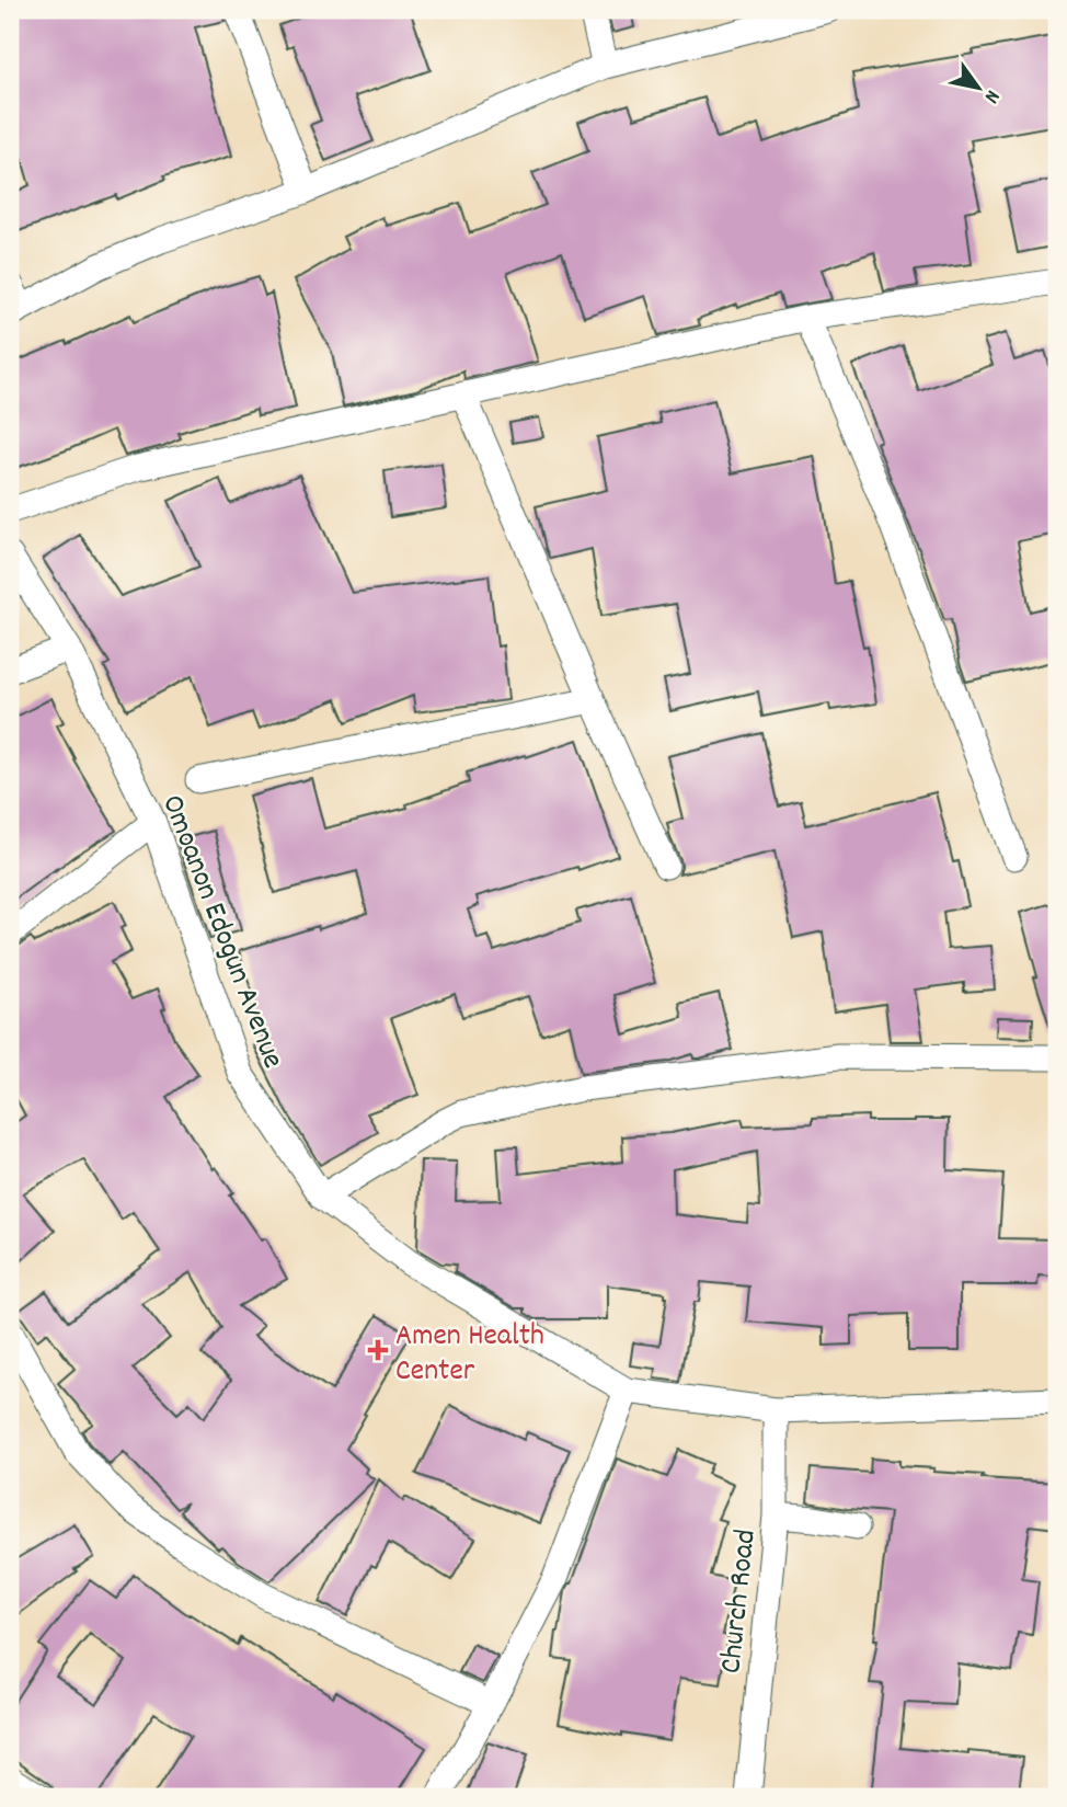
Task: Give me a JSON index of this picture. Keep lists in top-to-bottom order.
{
  "streets": {
    "street": ["Omoanon Edogun Avenue", "Church Road"]
  },
  "crossings": [
    ["Omoanon Edogun Avenue", "Church Road"]
  ],
  "places": {
    "health": ["Amen Health Center"]
  },
  "north": "bottom right"
}
